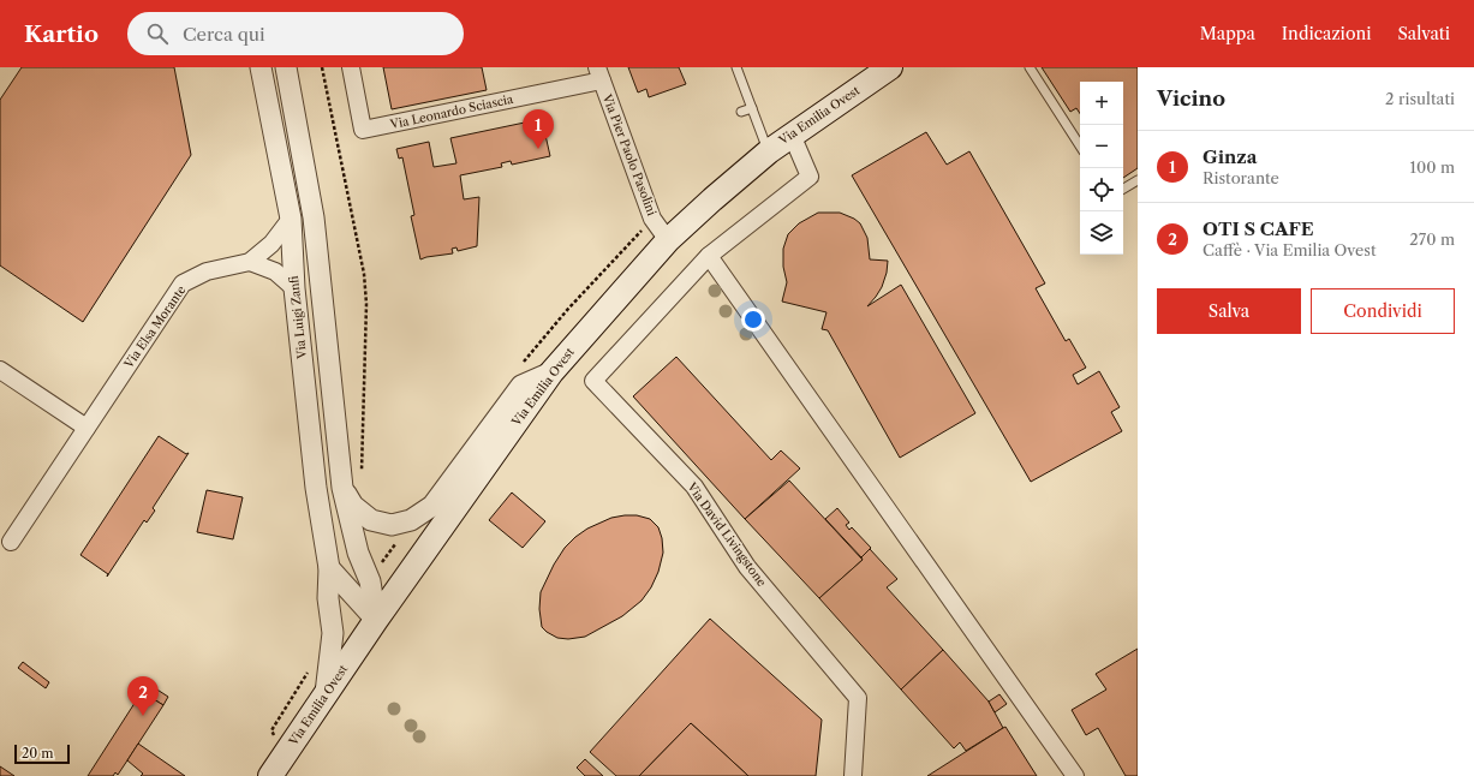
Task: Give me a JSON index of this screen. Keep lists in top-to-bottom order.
{
  "streets": {
    "main road": ["Via Emilia Ovest"],
    "street": [
      "Via Leonardo Sciascia",
      "Via Pier Paolo Pasolini",
      "Via Luigi Zanfi",
      "Via Elsa Morante",
      "Via David Livingstone"
    ]
  },
  "crossings": [
    ["Via Leonardo Sciascia", "Via Pier Paolo Pasolini"],
    ["Via Emilia Ovest", "Via Pier Paolo Pasolini"],
    ["Via Emilia Ovest", "Via Luigi Zanfi"],
    ["Via Emilia Ovest", "Via David Livingstone"]
  ],
  "scale_bar": "20 m",
  "page": {
    "header": "Kartio",
    "search": "Cerca qui",
    "nav": ["Mappa", "Indicazioni", "Salvati"],
    "heading": ["Vicino", "2 risultati"],
    "map_buttons": ["+", "−"],
    "pins": ["1", "2"],
    "list": [
      {
        "mark": "1",
        "name": "Ginza",
        "note": "Ristorante",
        "value": "100 m"
      },
      {
        "mark": "2",
        "name": "OTI S CAFE",
        "note": "Caffè · Via Emilia Ovest",
        "value": "270 m"
      }
    ],
    "buttons": ["Salva", "Condividi"],
    "scale": "20 m"
  }
}
